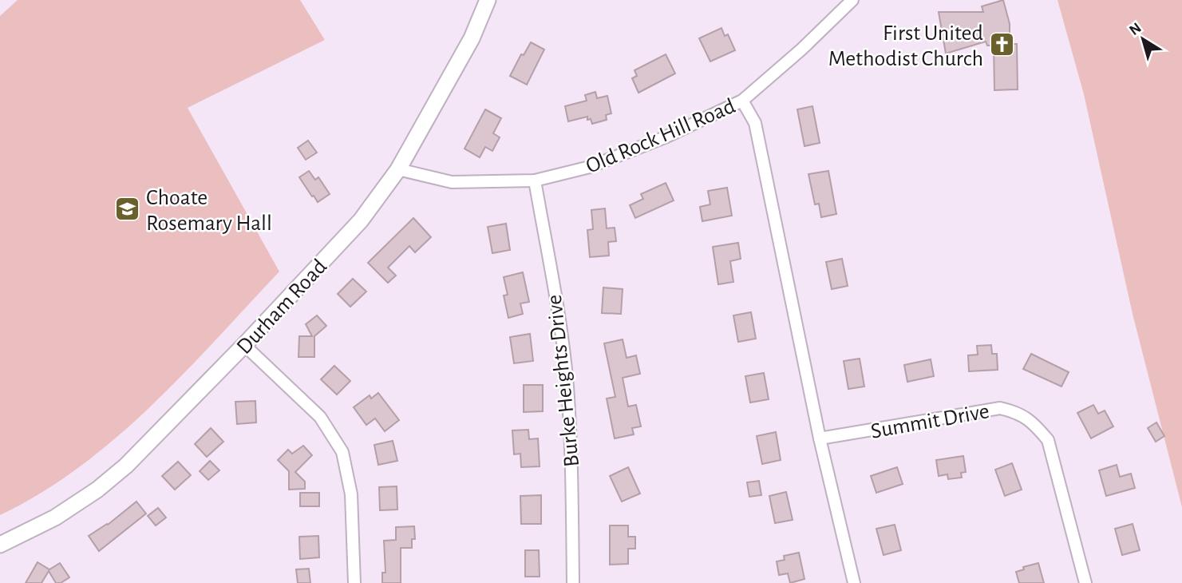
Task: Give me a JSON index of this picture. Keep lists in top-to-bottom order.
{
  "streets": {
    "main road": ["Durham Road"],
    "street": ["Old Rock Hill Road", "Burke Heights Drive", "Summit Drive"]
  },
  "crossings": [
    ["Old Rock Hill Road", "Durham Road"],
    ["Old Rock Hill Road", "Burke Heights Drive"]
  ],
  "places": {
    "church": ["First United Methodist Church"],
    "school or university": ["Choate Rosemary Hall"]
  },
  "north": "top left"
}
